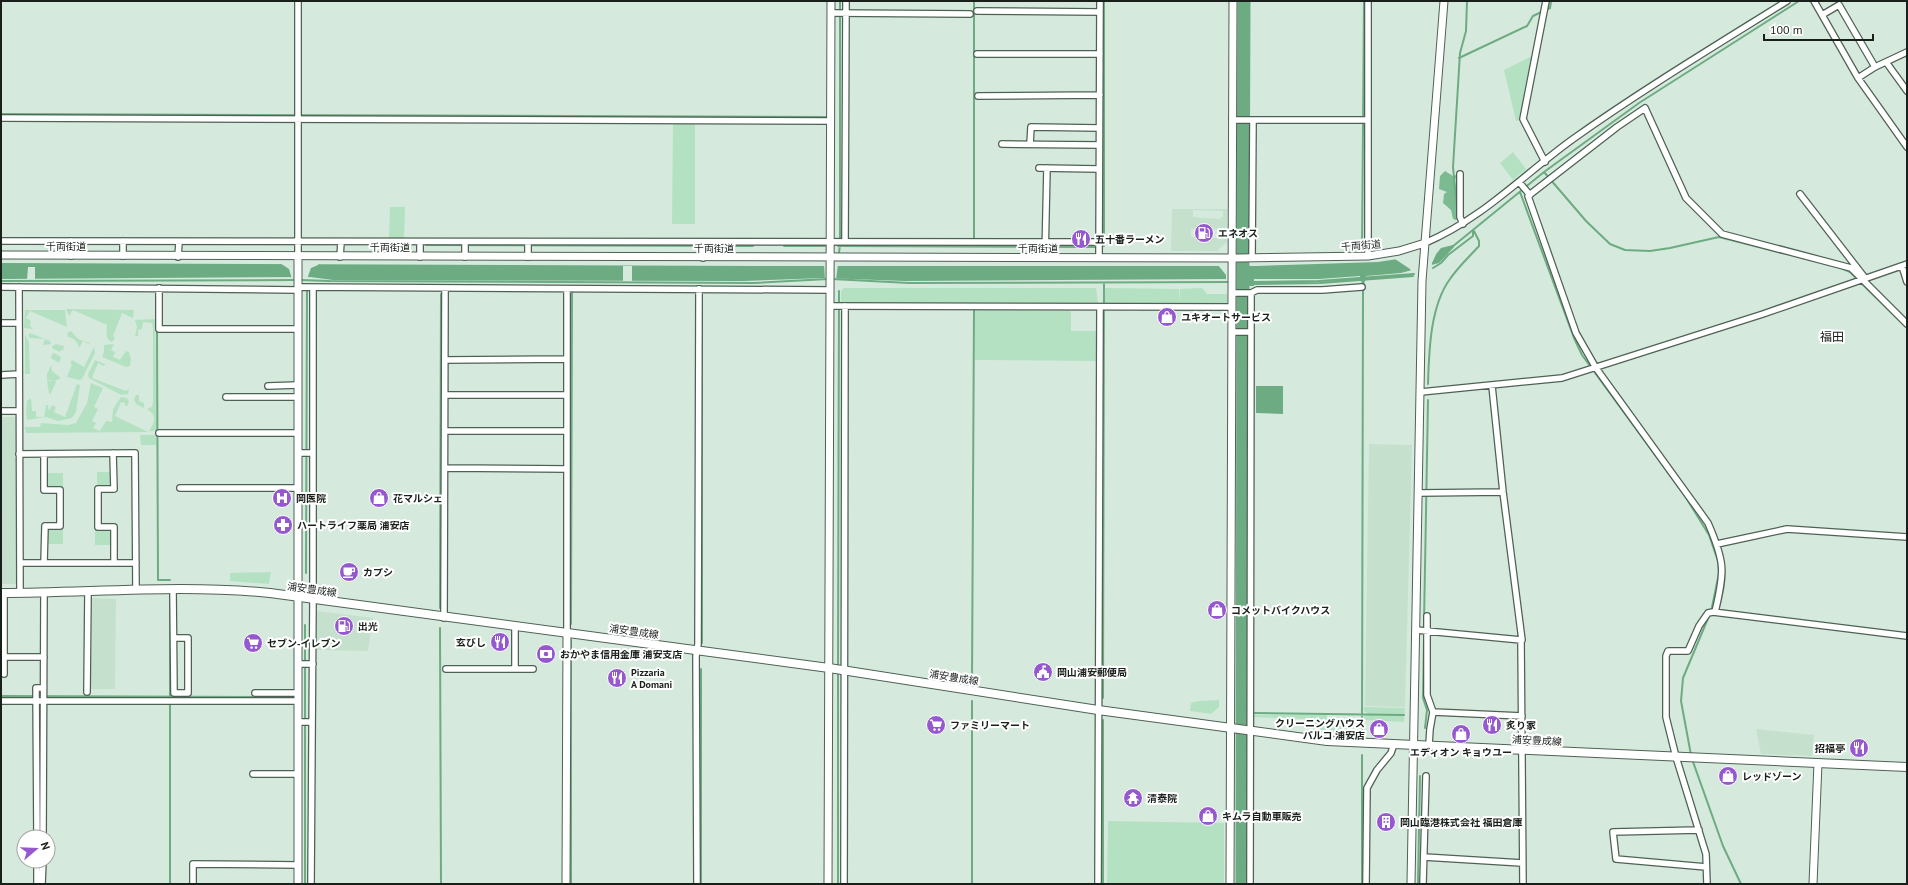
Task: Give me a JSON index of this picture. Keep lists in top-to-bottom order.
{
  "streets": {
    "main road": ["浦安豊成線"],
    "street": ["千両街道"]
  },
  "districts": ["福田"],
  "places": {
    "fuel station": ["エネオス", "出光"],
    "restaurant": [
      "五十番ラーメン",
      "玄びし",
      "Pizzaria A Domani",
      "炙り家",
      "招福亭"
    ],
    "shop": [
      "ユキオートサービス",
      "花マルシェ",
      "コメットバイクハウス",
      "クリーニングハウス パルコ 浦安店",
      "エディオン キョウユー",
      "レッドゾーン",
      "キムラ自動車販売"
    ],
    "hospital": ["岡医院"],
    "pharmacy": ["ハートライフ薬局 浦安店"],
    "cafe": ["カプシ"],
    "supermarket": ["セブン-イレブン", "ファミリーマート"],
    "bank": ["おかやま信用金庫 浦安支店"],
    "public building": ["岡山浦安郵便局"],
    "temple": ["清泰院"],
    "building": ["岡山臨港株式会社 福田倉庫"]
  },
  "scale_bar": "100 m",
  "north": "right"
}
